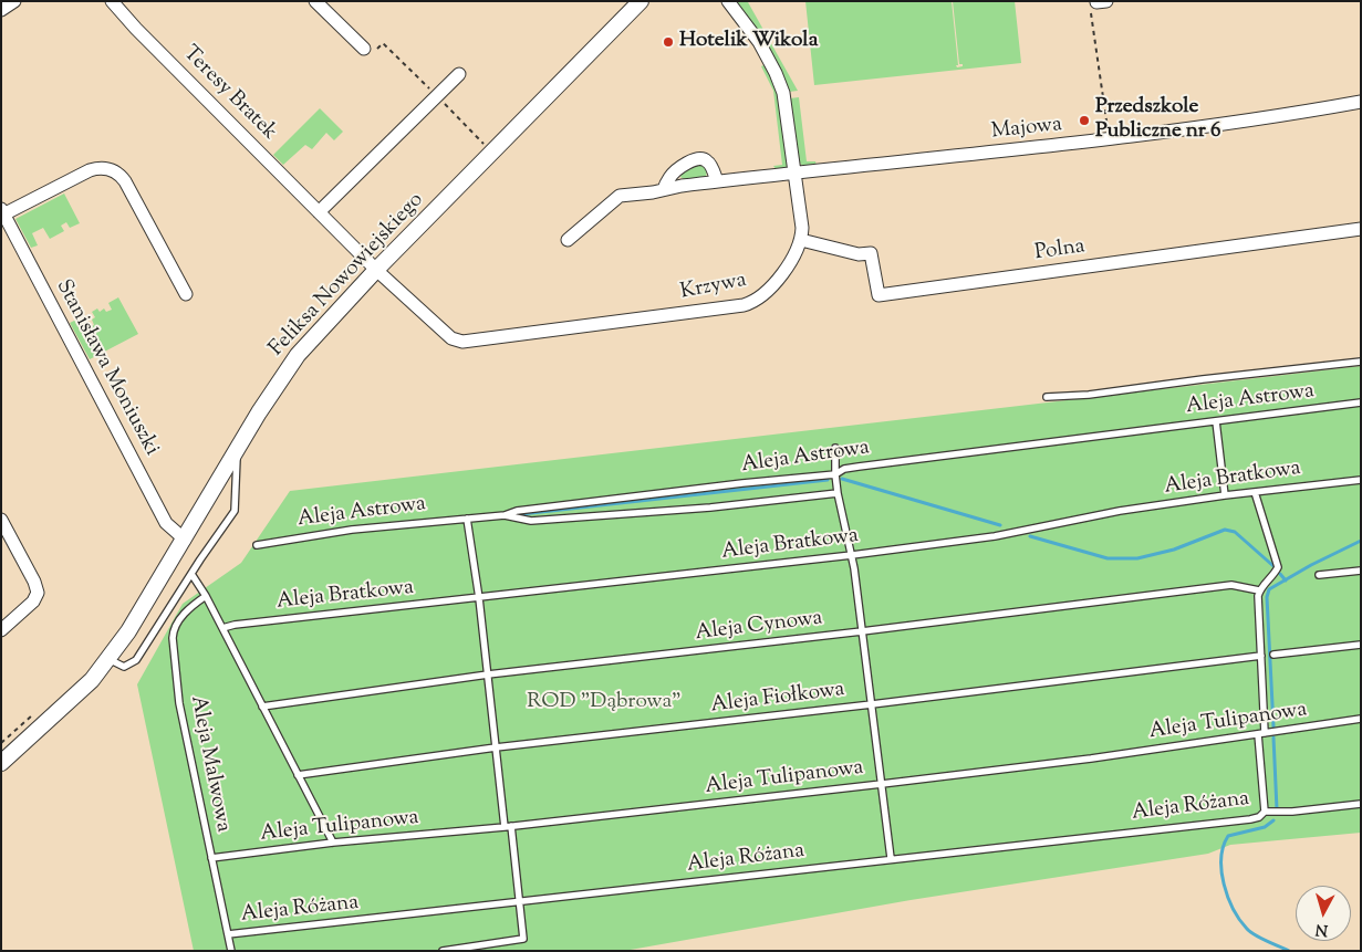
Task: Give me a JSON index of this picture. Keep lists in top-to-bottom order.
{
  "streets": {
    "street": [
      "Teresy Bratek",
      "Majowa",
      "Polna",
      "Feliksa Nowowiejskiego",
      "Krzywa",
      "Stanisława Moniuszki"
    ],
    "lane": [
      "Aleja Astrowa",
      "Aleja Bratkowa",
      "Aleja Cynowa",
      "Aleja Fiołkowa",
      "Aleja Tulipanowa",
      "Aleja Malwowa",
      "Aleja Różana"
    ]
  },
  "crossings": [
    ["Teresy Bratek", "Feliksa Nowowiejskiego"],
    ["Teresy Bratek", "Krzywa"],
    ["Polna", "Krzywa"],
    ["Feliksa Nowowiejskiego", "Krzywa"],
    ["Feliksa Nowowiejskiego", "Stanisława Moniuszki"],
    ["Aleja Tulipanowa", "Aleja Malwowa"],
    ["Aleja Tulipanowa", "Aleja Różana"],
    ["Aleja Malwowa", "Aleja Różana"]
  ],
  "parks": ["ROD \"Dąbrowa\""],
  "places": ["Hotelik Wikola", "Przedszkole Publiczne nr 6"],
  "north": "bottom"
}
